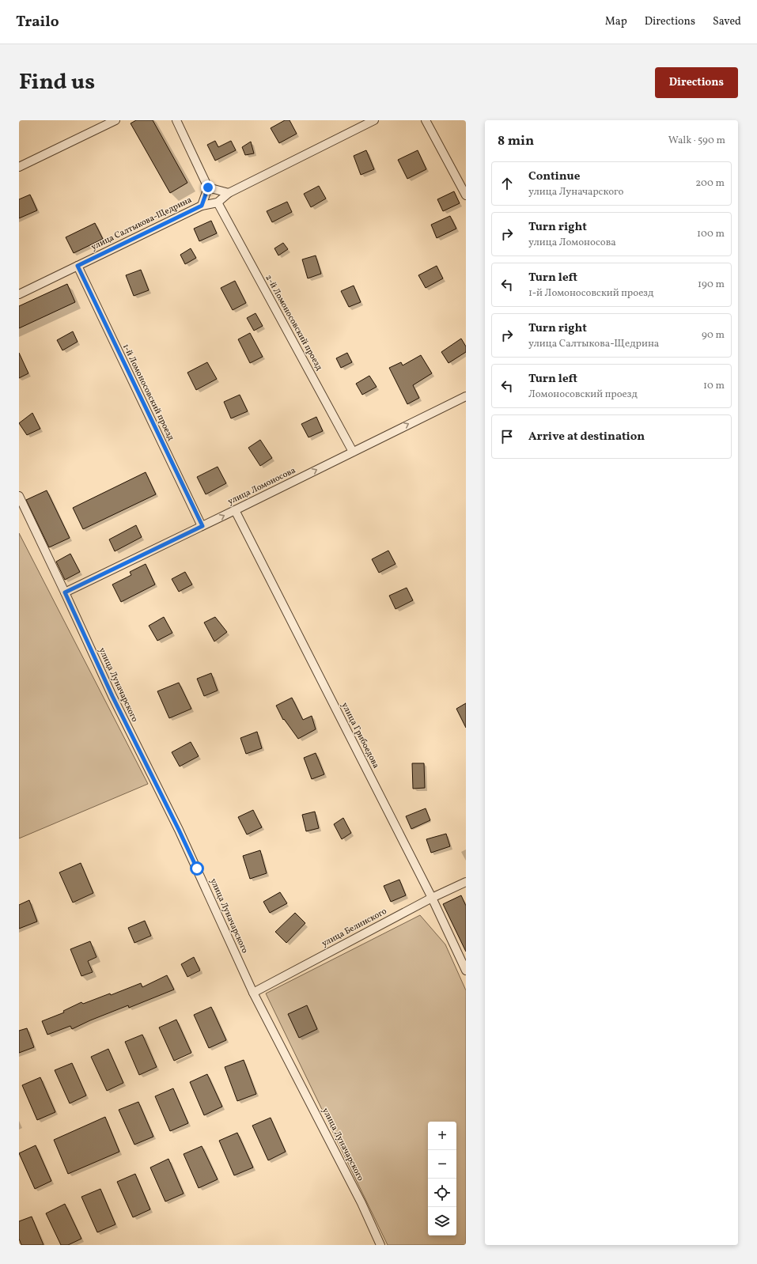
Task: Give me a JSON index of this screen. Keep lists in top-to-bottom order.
{
  "streets": {
    "street": [
      "улица Салтыкова-Щедрина",
      "2-й Ломоносовский проезд",
      "1-й Ломоносовский проезд",
      "улица Ломоносова",
      "улица Луначарского",
      "улица Грибоедова",
      "улица Белинского"
    ]
  },
  "crossings": [
    ["улица Салтыкова-Щедрина", "2-й Ломоносовский проезд"],
    ["улица Салтыкова-Щедрина", "1-й Ломоносовский проезд"],
    ["2-й Ломоносовский проезд", "улица Ломоносова"],
    ["1-й Ломоносовский проезд", "улица Ломоносова"],
    ["улица Ломоносова", "улица Луначарского"],
    ["улица Ломоносова", "улица Грибоедова"],
    ["улица Луначарского", "улица Белинского"],
    ["улица Грибоедова", "улица Белинского"]
  ],
  "one_way": ["улица Ломоносова"],
  "page": {
    "header": "Trailo",
    "nav": ["Map", "Directions", "Saved"],
    "title": "Find us",
    "buttons": "Directions",
    "heading": ["8 min", "Walk · 590 m"],
    "list": [
      ["Continue", "улица Луначарского", "200 m"],
      ["Turn right", "улица Ломоносова", "100 m"],
      ["Turn left", "1-й Ломоносовский проезд", "190 m"],
      ["Turn right", "улица Салтыкова-Щедрина", "90 m"],
      ["Turn left", "Ломоносовский проезд", "10 m"],
      "Arrive at destination"
    ],
    "map_buttons": ["+", "−"]
  }
}
